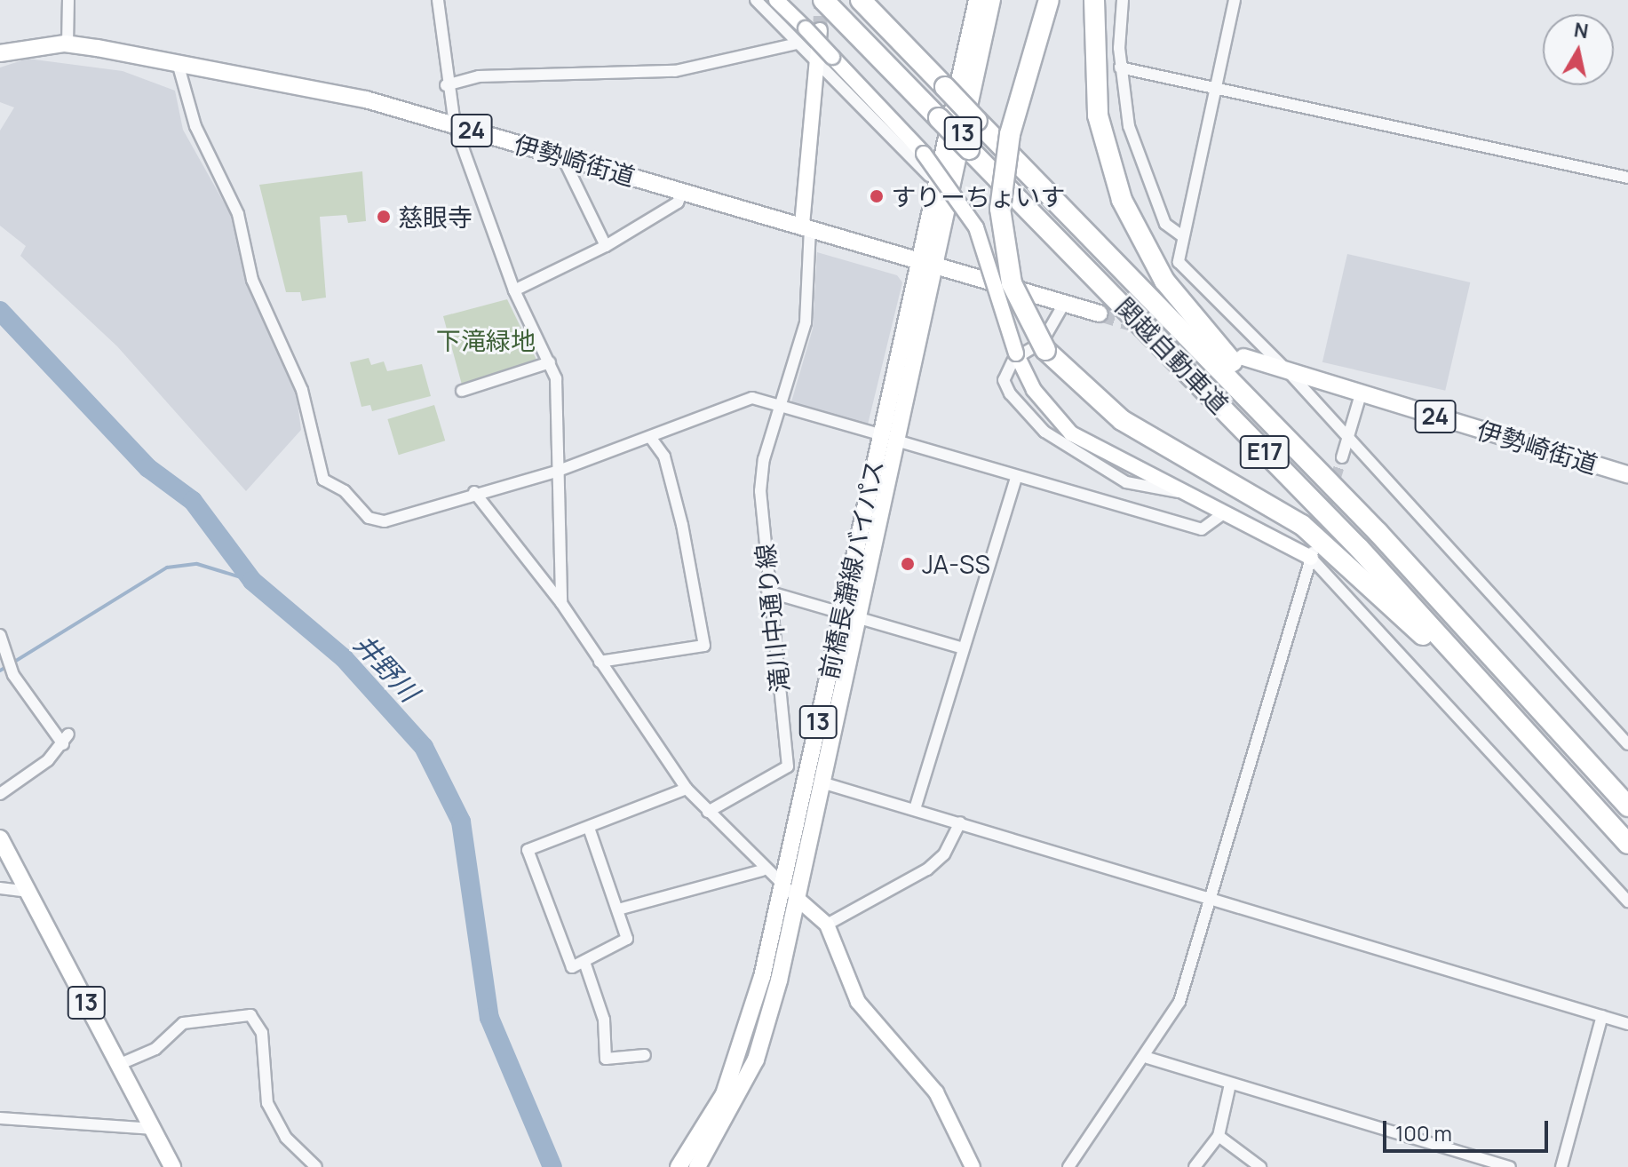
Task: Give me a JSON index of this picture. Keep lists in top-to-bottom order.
{
  "streets": {
    "highway": ["関越自動車道", "E17"],
    "main road": [
      "24",
      "13",
      "伊勢崎街道",
      "前橋長瀞線バイパス"
    ],
    "street": ["滝川中通り線"]
  },
  "crossings": [
    ["伊勢崎街道", "前橋長瀞線バイパス"],
    ["伊勢崎街道", "滝川中通り線"]
  ],
  "water": ["井野川"],
  "parks": ["下滝緑地"],
  "places": ["すりーちょいす", "慈眼寺", "JA-SS"],
  "scale_bar": "100 m",
  "north": "top"
}
